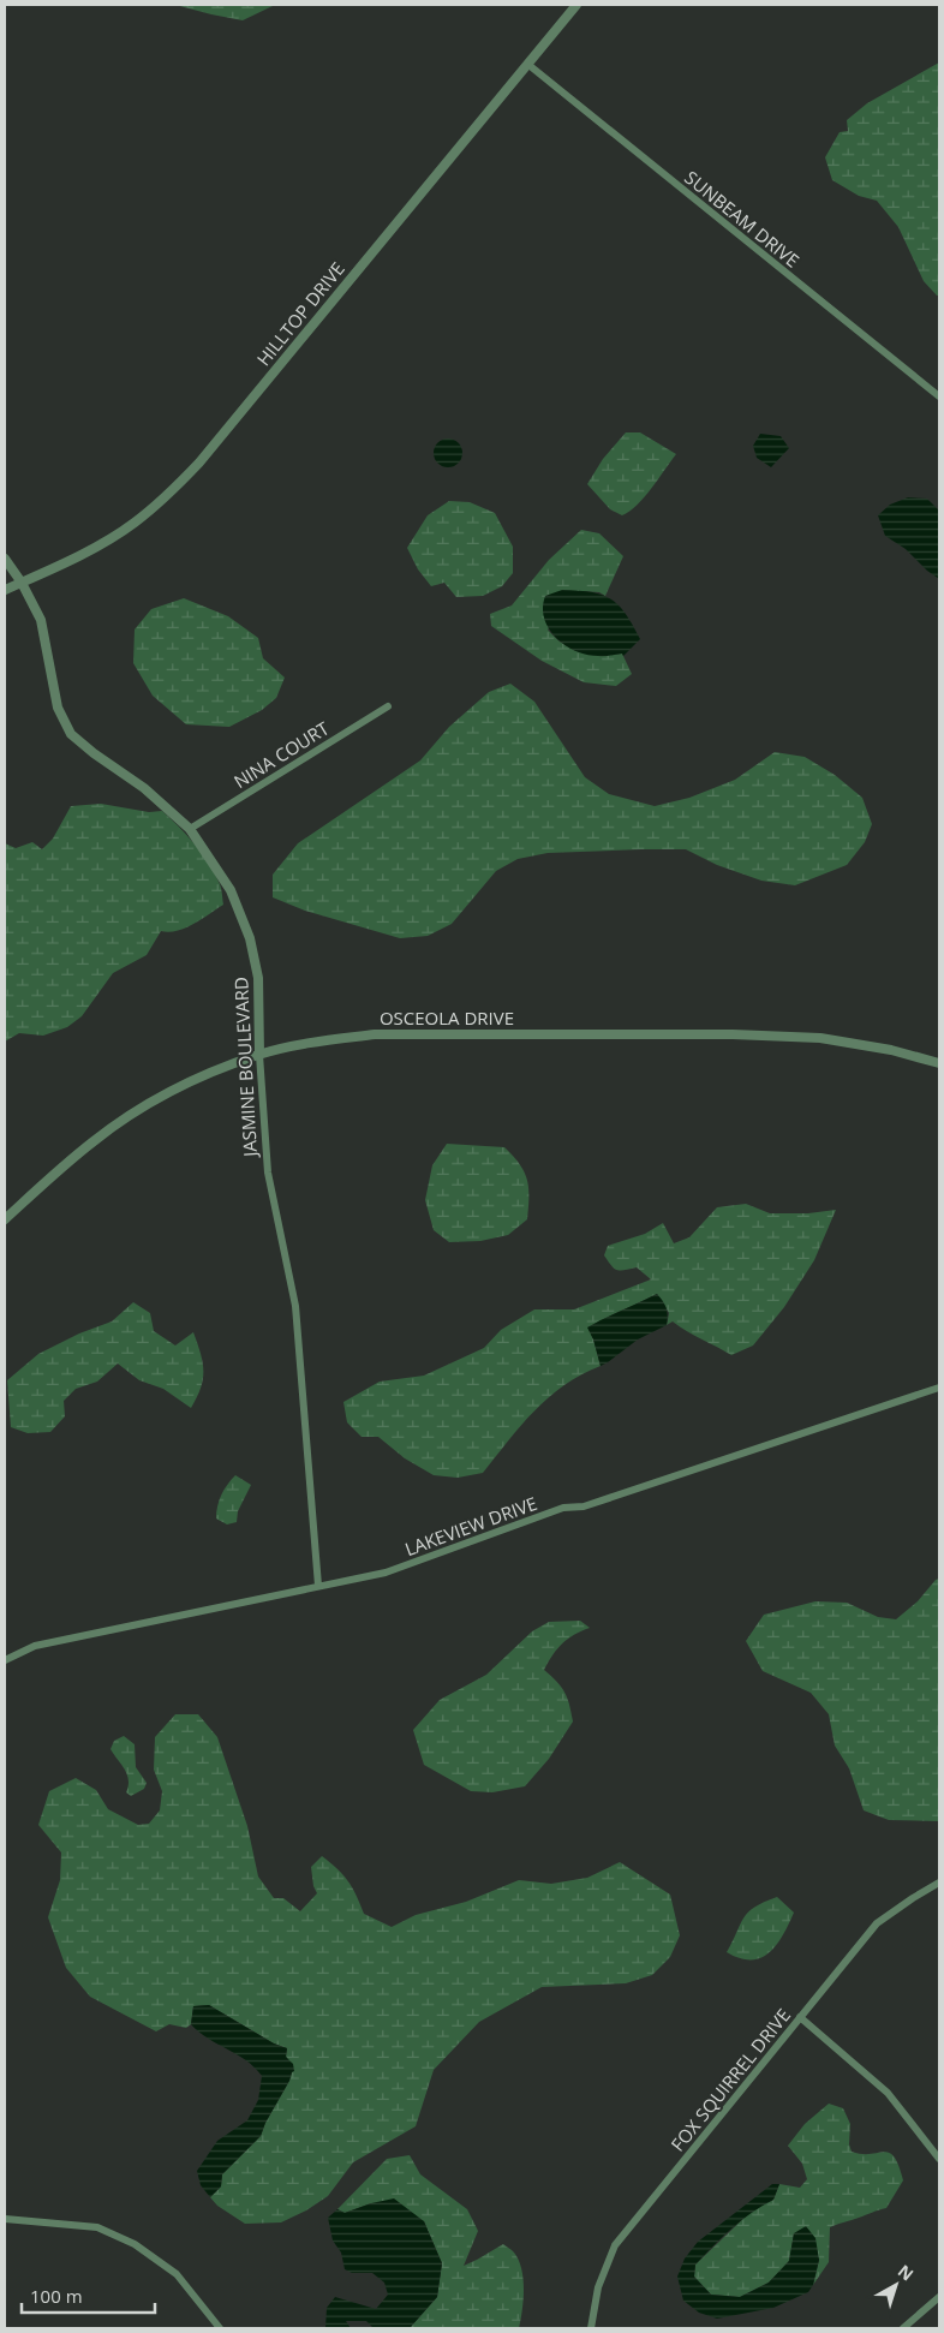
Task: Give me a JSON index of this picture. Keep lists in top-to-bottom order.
{
  "streets": {
    "street": [
      "SUNBEAM DRIVE",
      "HILLTOP DRIVE",
      "NINA COURT",
      "OSCEOLA DRIVE",
      "JASMINE BOULEVARD",
      "LAKEVIEW DRIVE",
      "FOX SQUIRREL DRIVE"
    ]
  },
  "crossings": [
    ["SUNBEAM DRIVE", "HILLTOP DRIVE"],
    ["HILLTOP DRIVE", "JASMINE BOULEVARD"],
    ["NINA COURT", "JASMINE BOULEVARD"],
    ["OSCEOLA DRIVE", "JASMINE BOULEVARD"],
    ["JASMINE BOULEVARD", "LAKEVIEW DRIVE"]
  ],
  "scale_bar": "100 m",
  "north": "top right"
}
